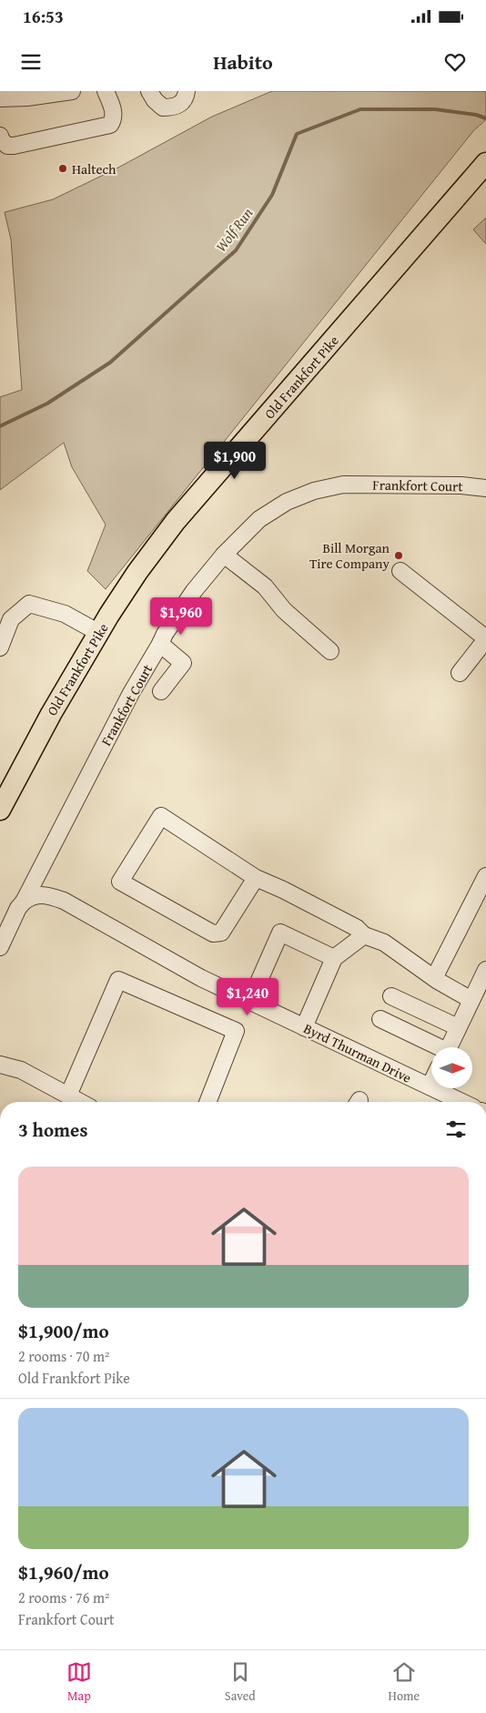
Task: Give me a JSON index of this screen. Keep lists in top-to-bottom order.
{
  "streets": {
    "main road": ["Old Frankfort Pike"],
    "street": ["Frankfort Court", "Byrd Thurman Drive"]
  },
  "crossings": [
    ["Frankfort Court", "Byrd Thurman Drive"]
  ],
  "water": ["Wolf Run"],
  "places": ["Haltech", "Bill Morgan Tire Company"],
  "north": "right",
  "page": {
    "status": "16:53",
    "header": "Habito",
    "price": ["$1,900", "$1,960", "$1,240"],
    "heading": "3 homes",
    "list": [
      {
        "name": "$1,900/mo",
        "note": "2 rooms · 70 m² · Old Frankfort Pike"
      },
      {
        "name": "$1,960/mo",
        "note": "2 rooms · 76 m² · Frankfort Court"
      }
    ],
    "tabs": ["Map", "Saved", "Home"]
  }
}
